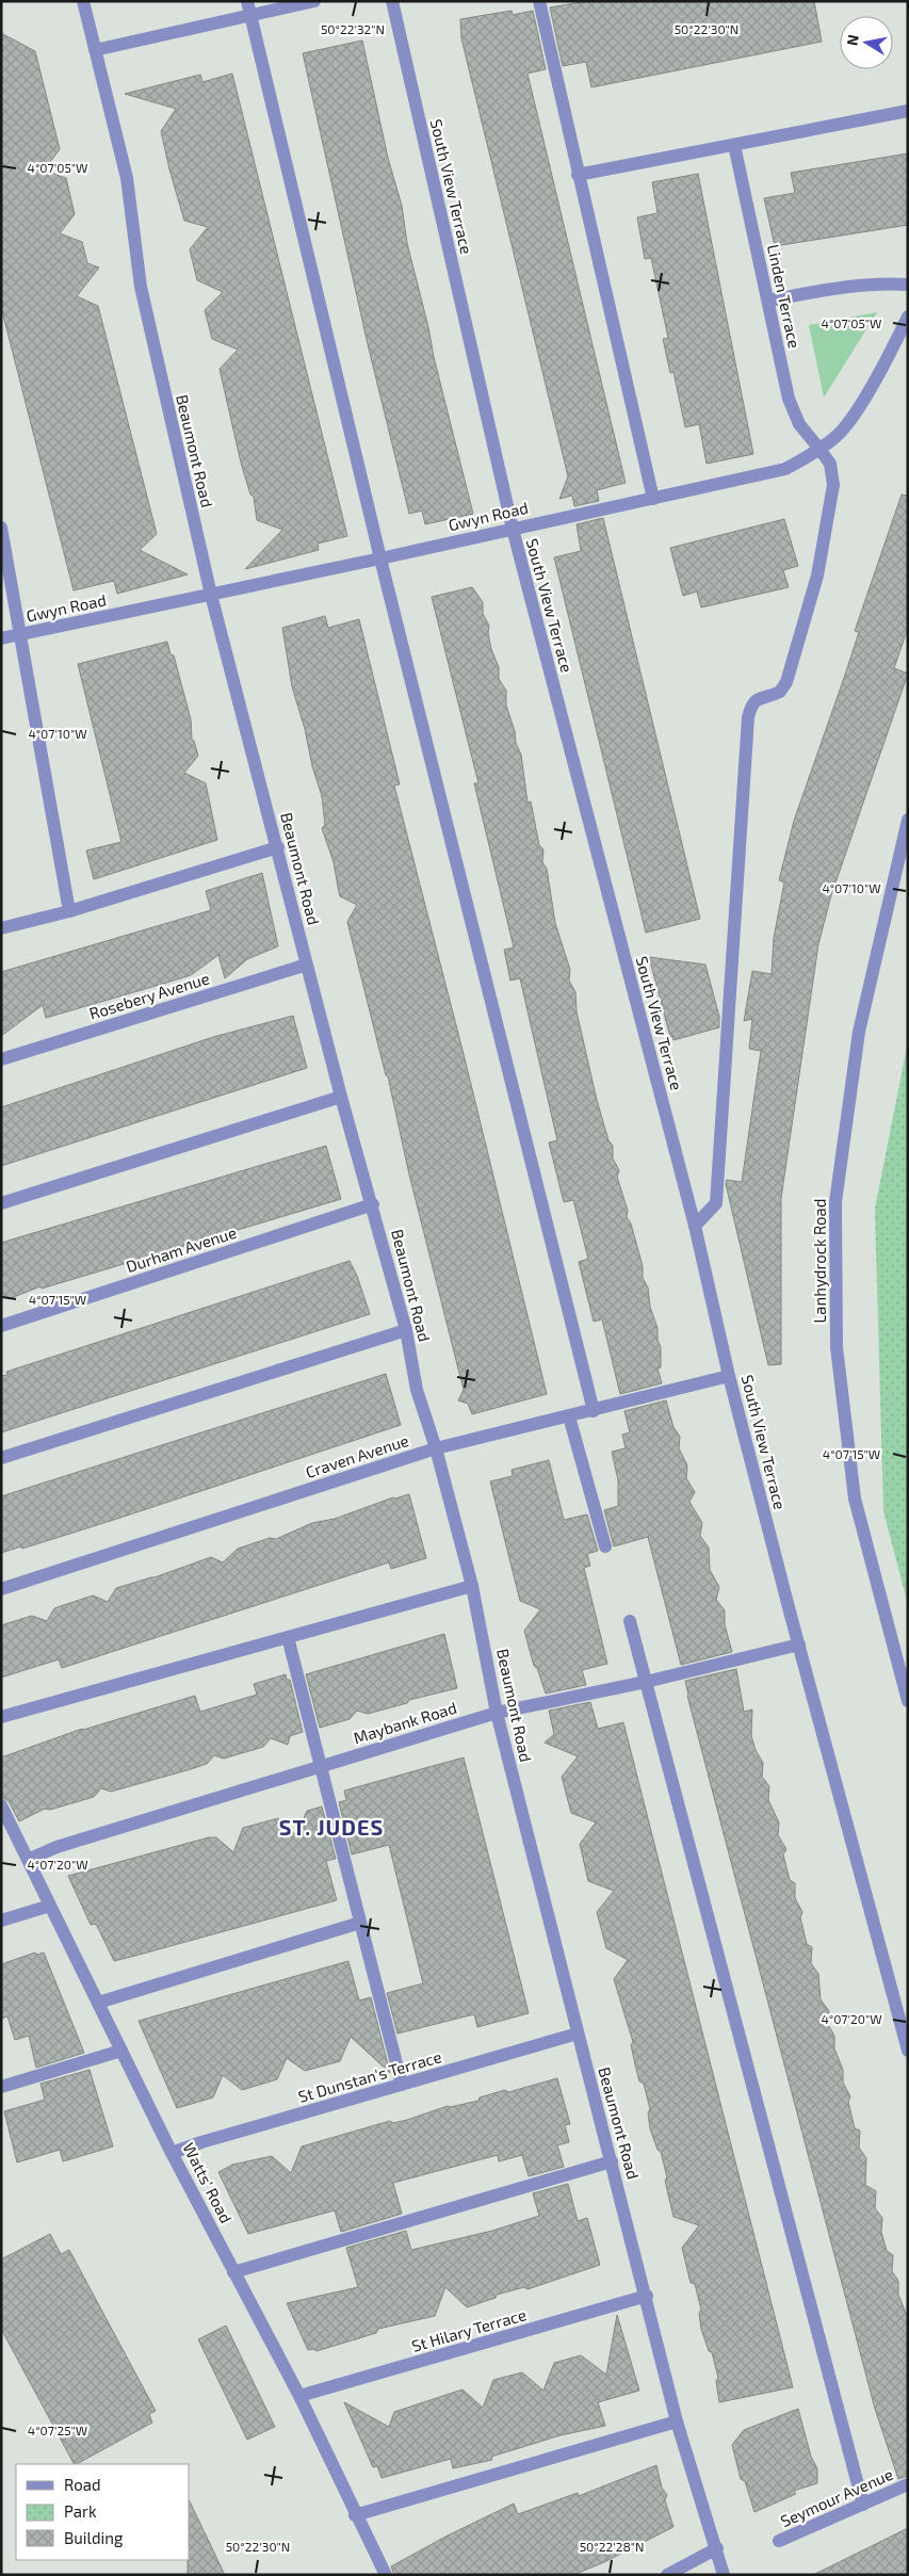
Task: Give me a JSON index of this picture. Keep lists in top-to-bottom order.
{
  "streets": {
    "street": [
      "South View Terrace",
      "Linden Terrace",
      "Beaumont Road",
      "Gwyn Road",
      "Rosebery Avenue",
      "Durham Avenue",
      "Lanhydrock Road",
      "Craven Avenue",
      "Maybank Road",
      "St Dunstan's Terrace",
      "Watts' Road",
      "St Hilary Terrace",
      "Seymour Avenue"
    ]
  },
  "crossings": [
    ["South View Terrace", "Linden Terrace"],
    ["South View Terrace", "Gwyn Road"],
    ["South View Terrace", "Craven Avenue"],
    ["South View Terrace", "Maybank Road"],
    ["Linden Terrace", "Gwyn Road"],
    ["Beaumont Road", "Gwyn Road"],
    ["Beaumont Road", "Rosebery Avenue"],
    ["Beaumont Road", "Durham Avenue"],
    ["Beaumont Road", "Craven Avenue"],
    ["Beaumont Road", "Maybank Road"],
    ["Beaumont Road", "St Dunstan's Terrace"],
    ["Beaumont Road", "St Hilary Terrace"],
    ["Maybank Road", "Watts' Road"],
    ["St Dunstan's Terrace", "Watts' Road"],
    ["Watts' Road", "St Hilary Terrace"]
  ],
  "districts": ["ST. JUDES"],
  "legend": ["Road", "Park", "Building"],
  "north": "left",
  "coordinates": [
    "50°22'32\"N",
    "50°22'30\"N",
    "4°07'05\"W",
    "4°07'10\"W",
    "4°07'15\"W",
    "4°07'20\"W",
    "4°07'25\"W",
    "50°22'28\"N"
  ]
}
